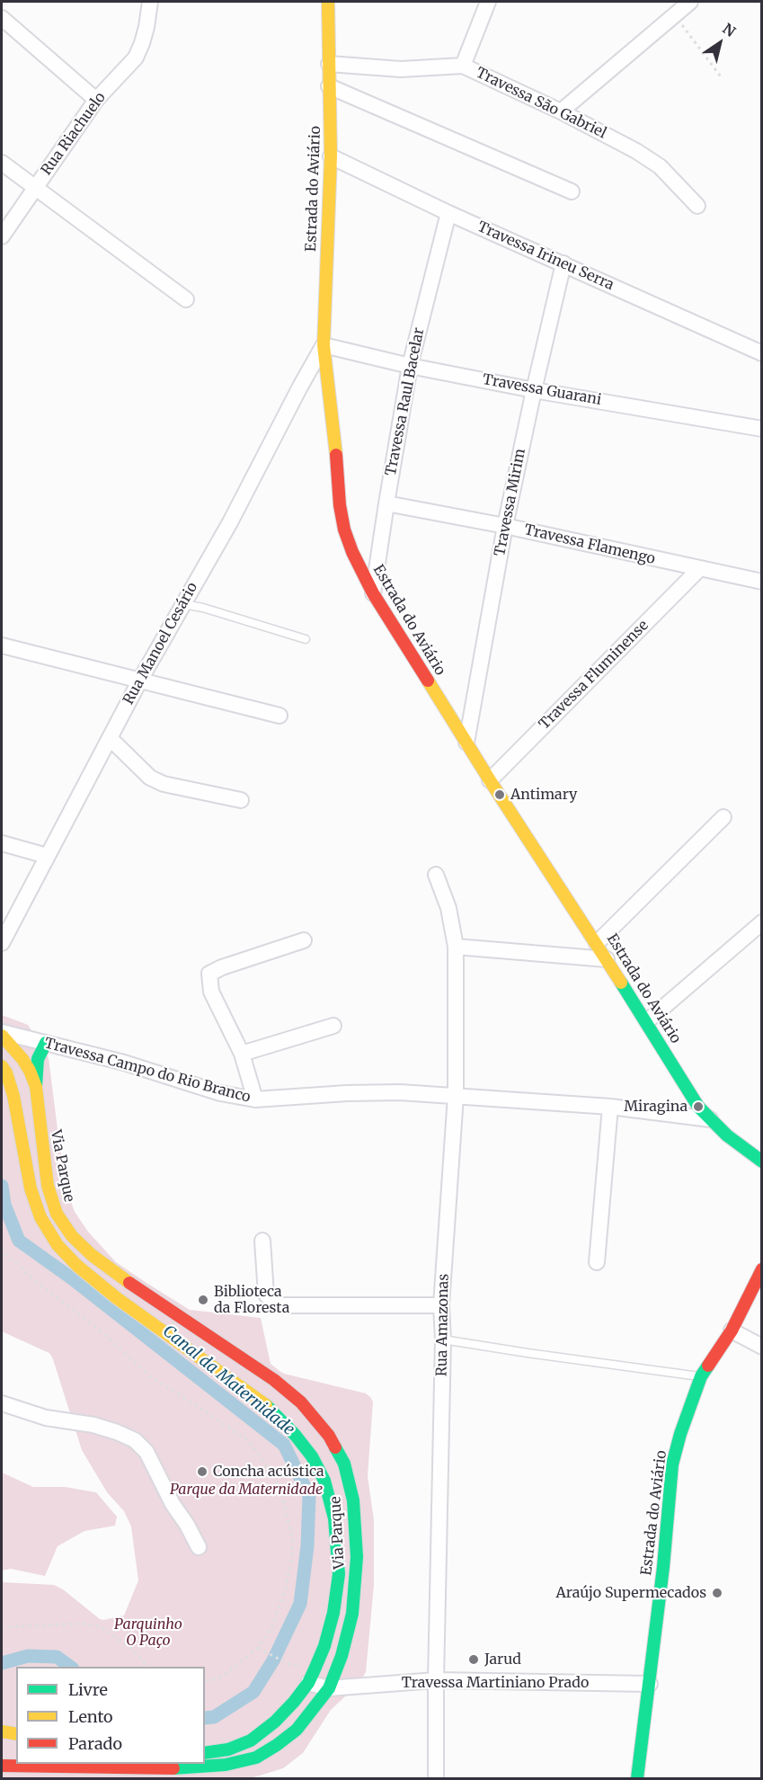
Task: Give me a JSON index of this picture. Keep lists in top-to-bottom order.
{
  "streets": {
    "street": [
      "Travessa São Gabriel",
      "Rua Riachuelo",
      "Estrada do Aviário",
      "Travessa Irineu Serra",
      "Travessa Guarani",
      "Travessa Raul Bacelar",
      "Travessa Mirim",
      "Travessa Flamengo",
      "Rua Manoel Cesário",
      "Travessa Fluminense",
      "Travessa Campo do Rio Branco",
      "Via Parque",
      "Rua Amazonas",
      "Travessa Martiniano Prado"
    ]
  },
  "crossings": [
    ["Travessa São Gabriel", "Estrada do Aviário"],
    ["Estrada do Aviário", "Travessa Irineu Serra"],
    ["Estrada do Aviário", "Travessa Guarani"],
    ["Estrada do Aviário", "Travessa Raul Bacelar"],
    ["Estrada do Aviário", "Travessa Mirim"],
    ["Estrada do Aviário", "Rua Manoel Cesário"],
    ["Estrada do Aviário", "Travessa Fluminense"],
    ["Estrada do Aviário", "Travessa Campo do Rio Branco"],
    ["Estrada do Aviário", "Travessa Martiniano Prado"],
    ["Travessa Irineu Serra", "Travessa Raul Bacelar"],
    ["Travessa Irineu Serra", "Travessa Mirim"],
    ["Travessa Guarani", "Travessa Raul Bacelar"],
    ["Travessa Guarani", "Travessa Mirim"],
    ["Travessa Guarani", "Rua Manoel Cesário"],
    ["Travessa Raul Bacelar", "Travessa Flamengo"],
    ["Travessa Mirim", "Travessa Flamengo"],
    ["Travessa Flamengo", "Travessa Fluminense"],
    ["Travessa Campo do Rio Branco", "Via Parque"],
    ["Travessa Campo do Rio Branco", "Rua Amazonas"],
    ["Via Parque", "Travessa Martiniano Prado"],
    ["Rua Amazonas", "Travessa Martiniano Prado"]
  ],
  "water": ["Canal da Maternidade"],
  "parks": ["Parque da Maternidade", "Parquinho O Paço"],
  "places": [
    "Antimary",
    "Miragina",
    "Biblioteca da Floresta",
    "Concha acústica",
    "Araújo Supermecados",
    "Jarud"
  ],
  "legend": ["Livre", "Lento", "Parado"],
  "north": "top right"
}
